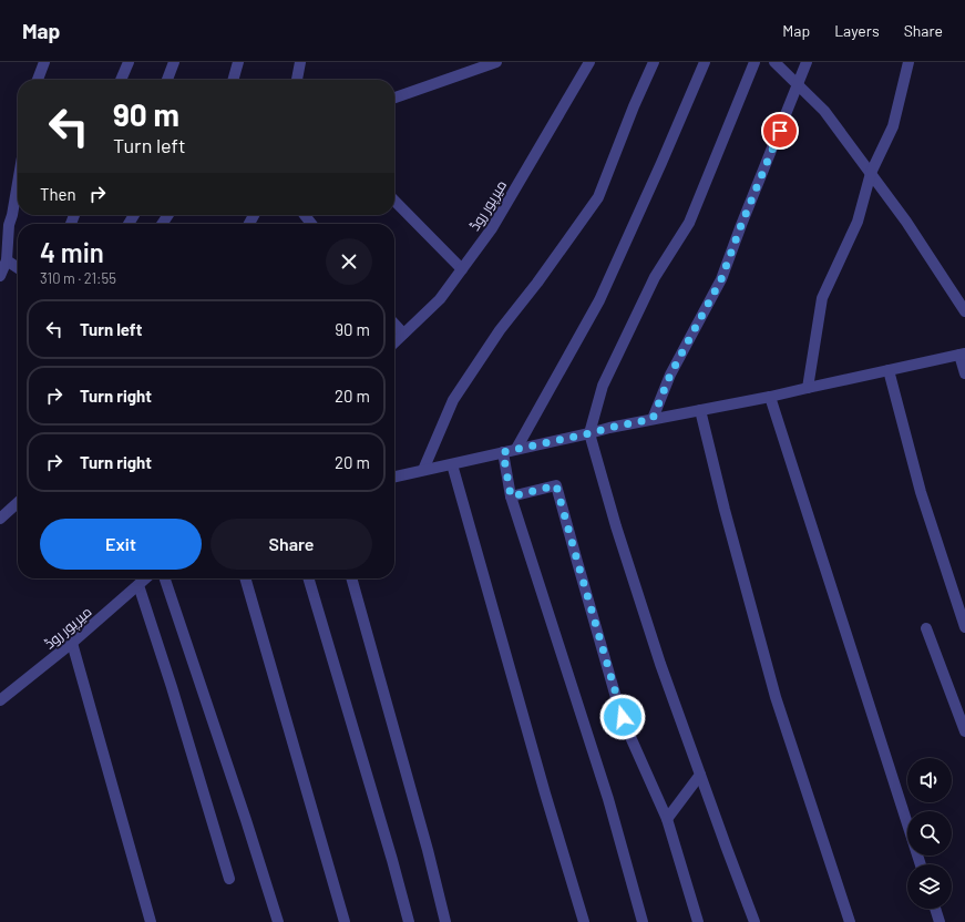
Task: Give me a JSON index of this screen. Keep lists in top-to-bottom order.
{
  "streets": {
    "street": ["میرپور روڈ"]
  },
  "page": {
    "header": "Map",
    "nav": ["Map", "Layers", "Share"],
    "turn": ["90 m", "Turn left"],
    "then": "Then",
    "heading": ["4 min", "310 m · 21:55"],
    "list": [
      {
        "name": "Turn left",
        "value": "90 m"
      },
      {
        "name": "Turn right",
        "value": "20 m"
      },
      {
        "name": "Turn right",
        "value": "20 m"
      }
    ],
    "buttons": ["Exit", "Share"]
  }
}
